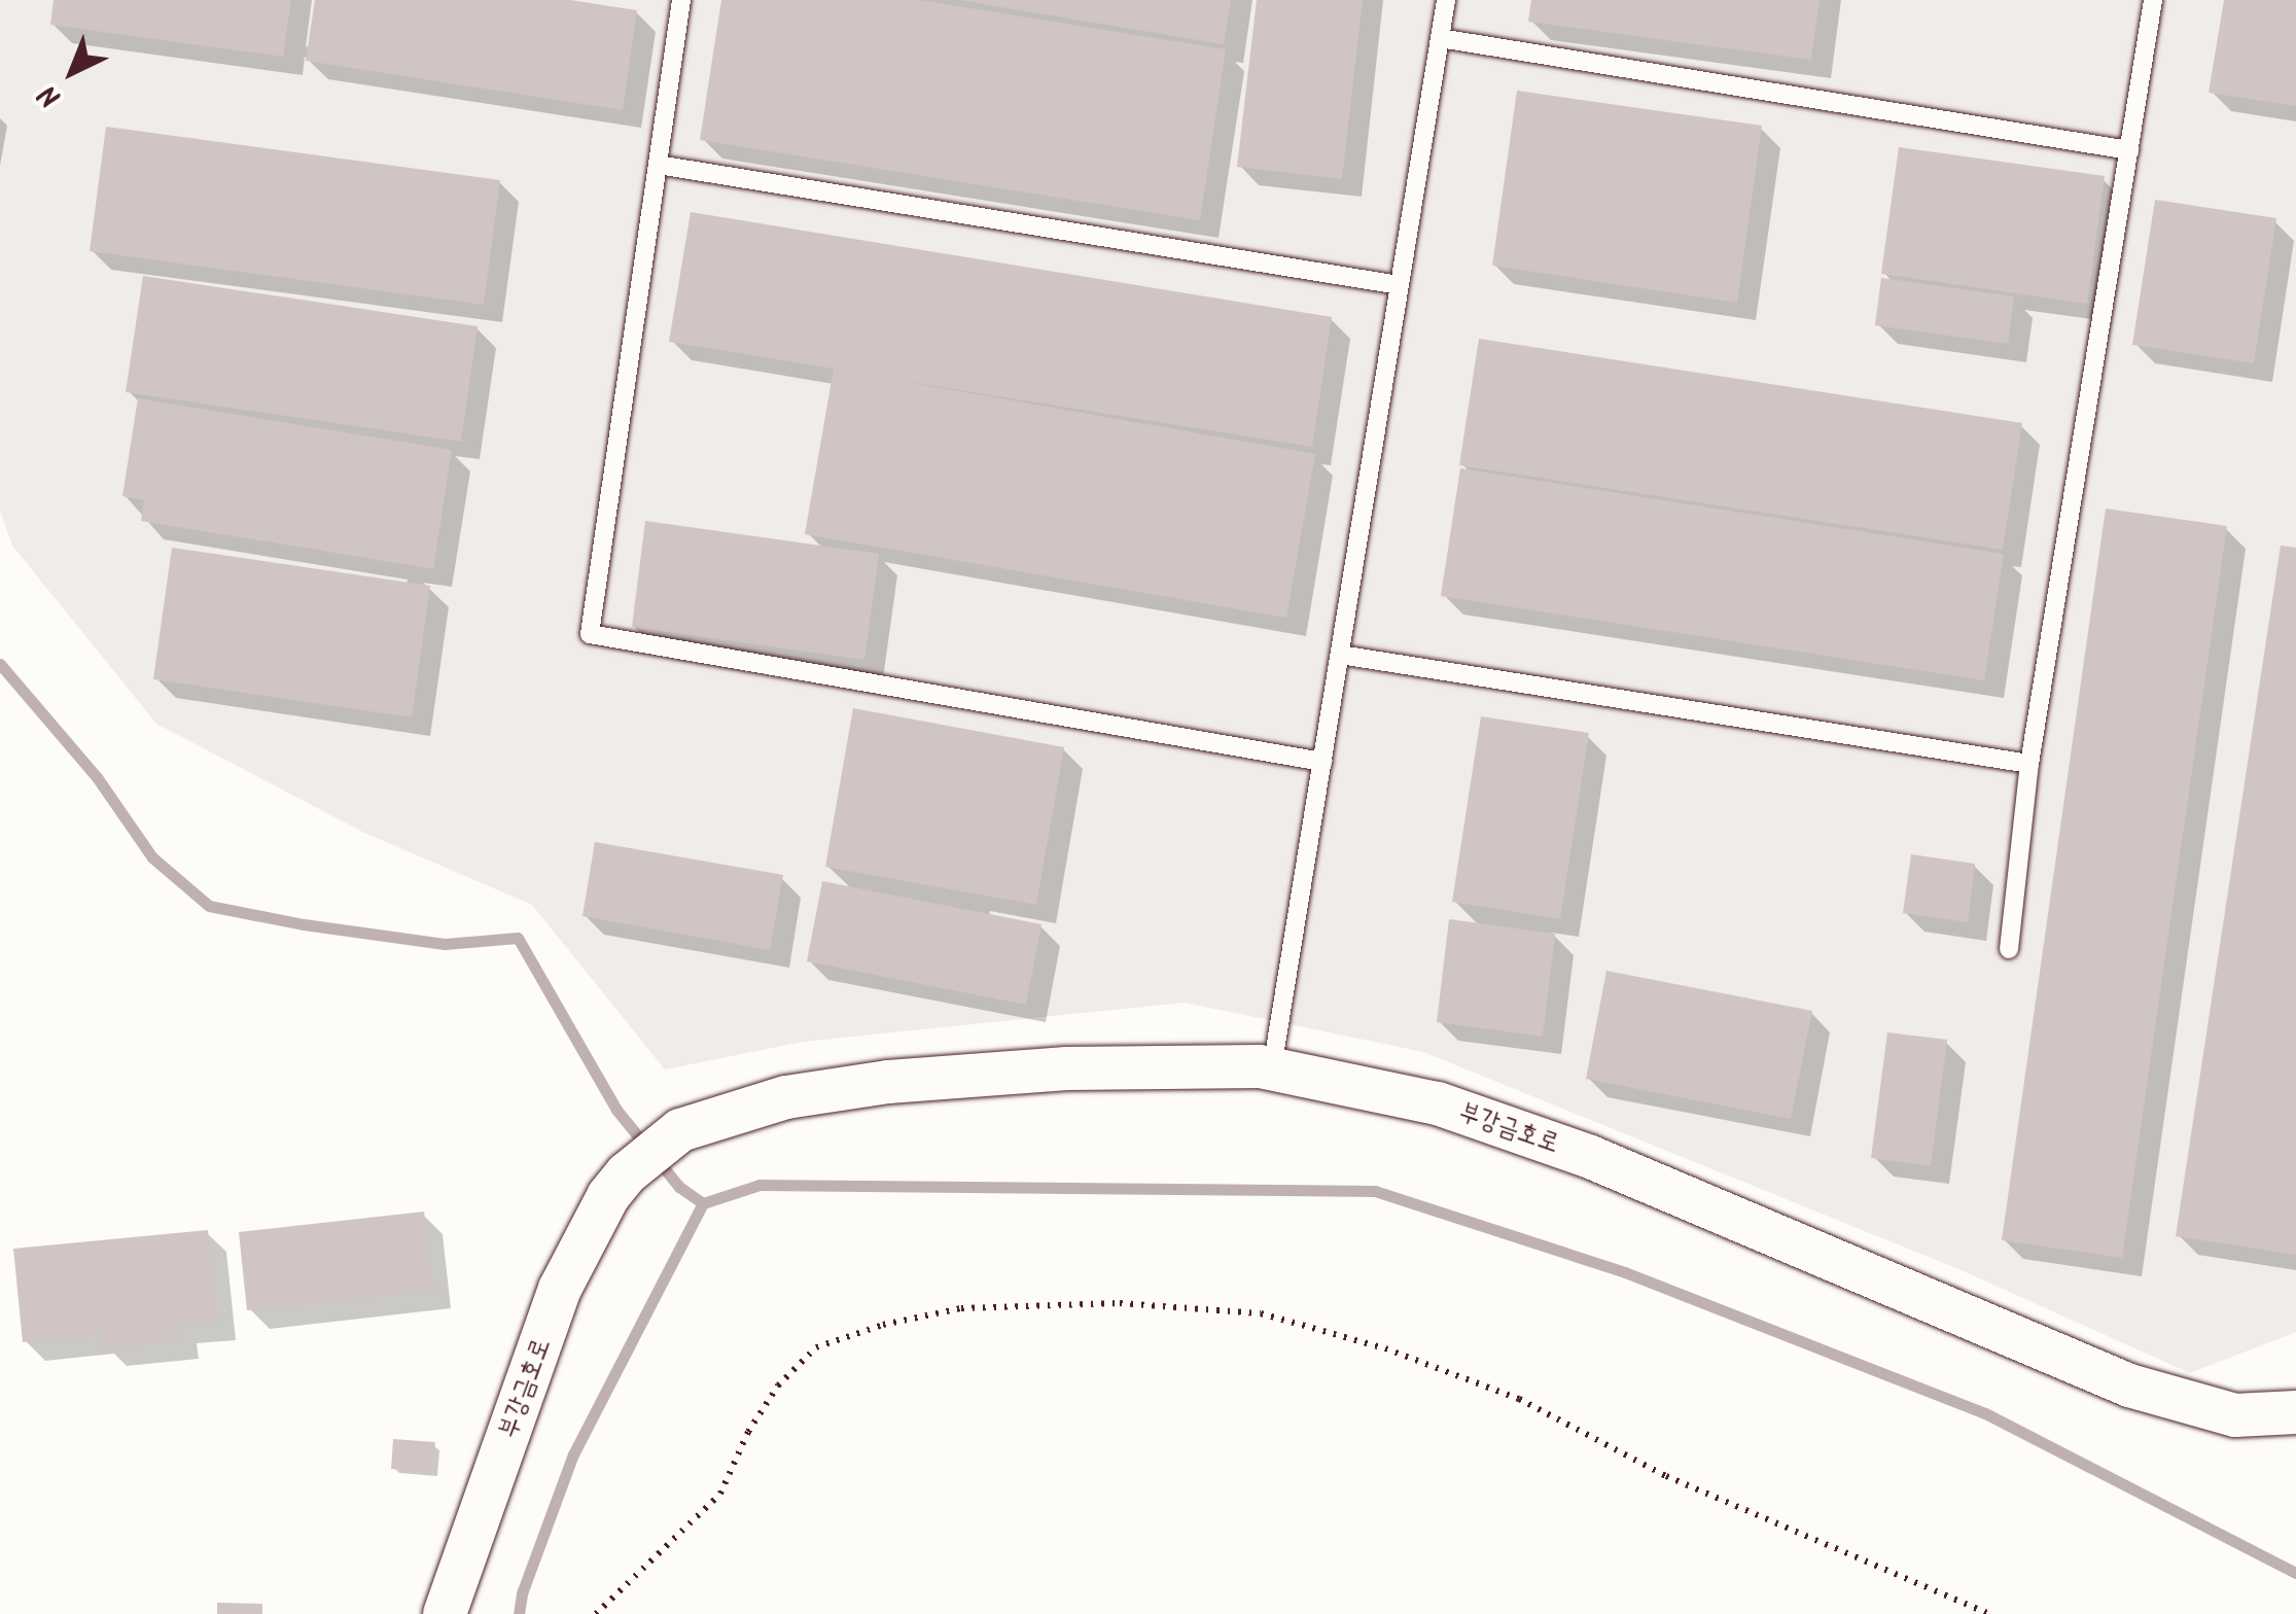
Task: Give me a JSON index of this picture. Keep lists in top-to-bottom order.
{
  "streets": {
    "street": ["부강금호로"]
  },
  "north": "bottom left"
}
